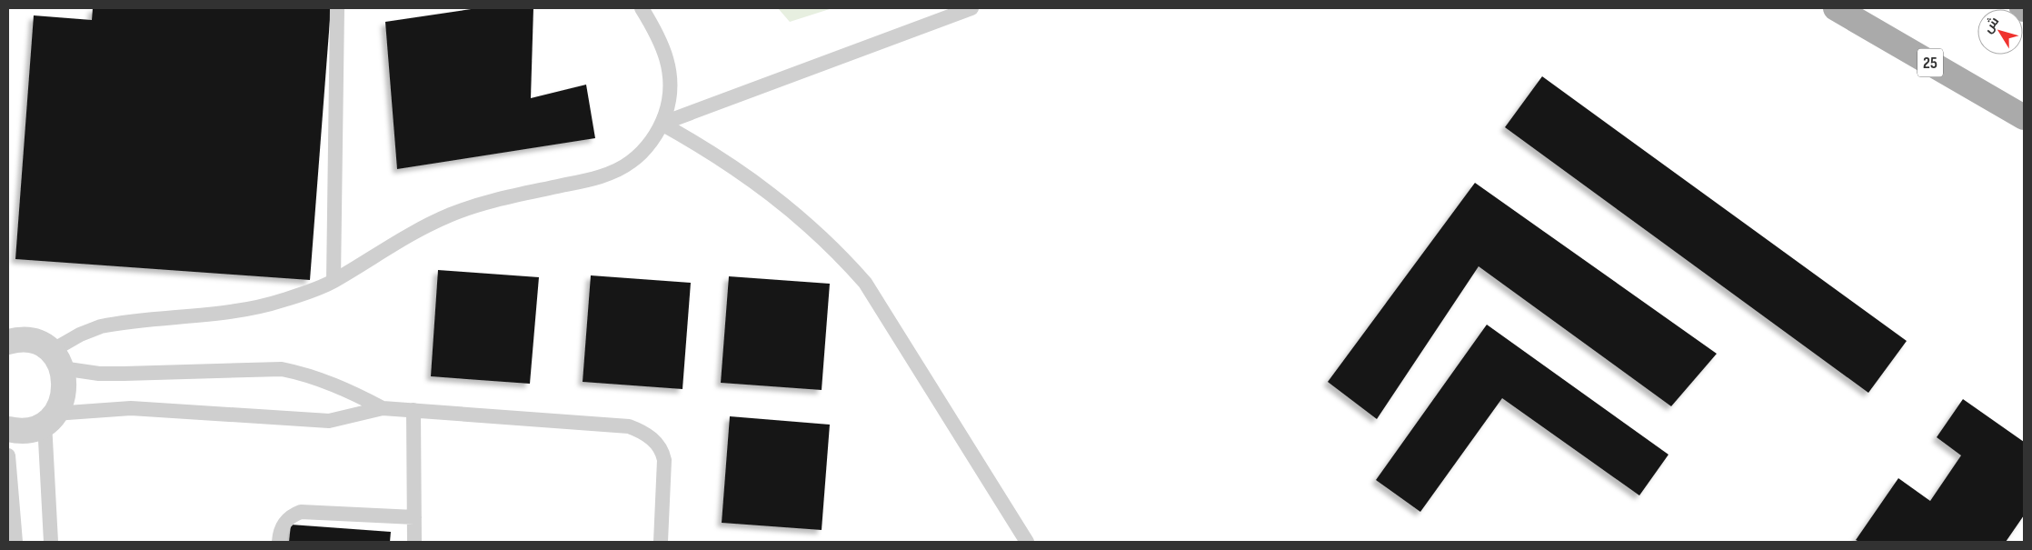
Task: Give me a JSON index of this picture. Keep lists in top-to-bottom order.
{
  "streets": {
    "main road": ["25"]
  },
  "north": "top left"
}
